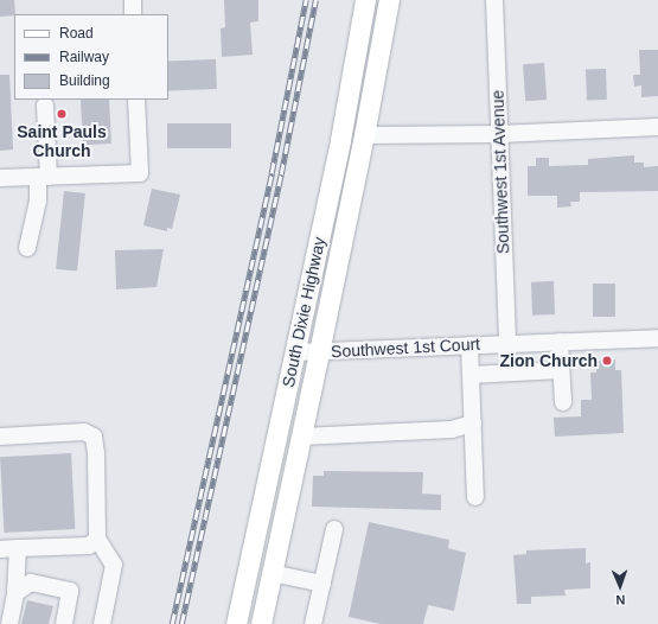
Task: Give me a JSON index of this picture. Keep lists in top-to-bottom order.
{
  "streets": {
    "main road": ["South Dixie Highway"],
    "street": ["Southwest 1st Avenue", "Southwest 1st Court"]
  },
  "crossings": [
    ["Southwest 1st Avenue", "Southwest 1st Court"],
    ["South Dixie Highway", "Southwest 1st Court"]
  ],
  "places": ["Saint Pauls Church", "Zion Church"],
  "legend": ["Road", "Railway", "Building"],
  "north": "bottom"
}
